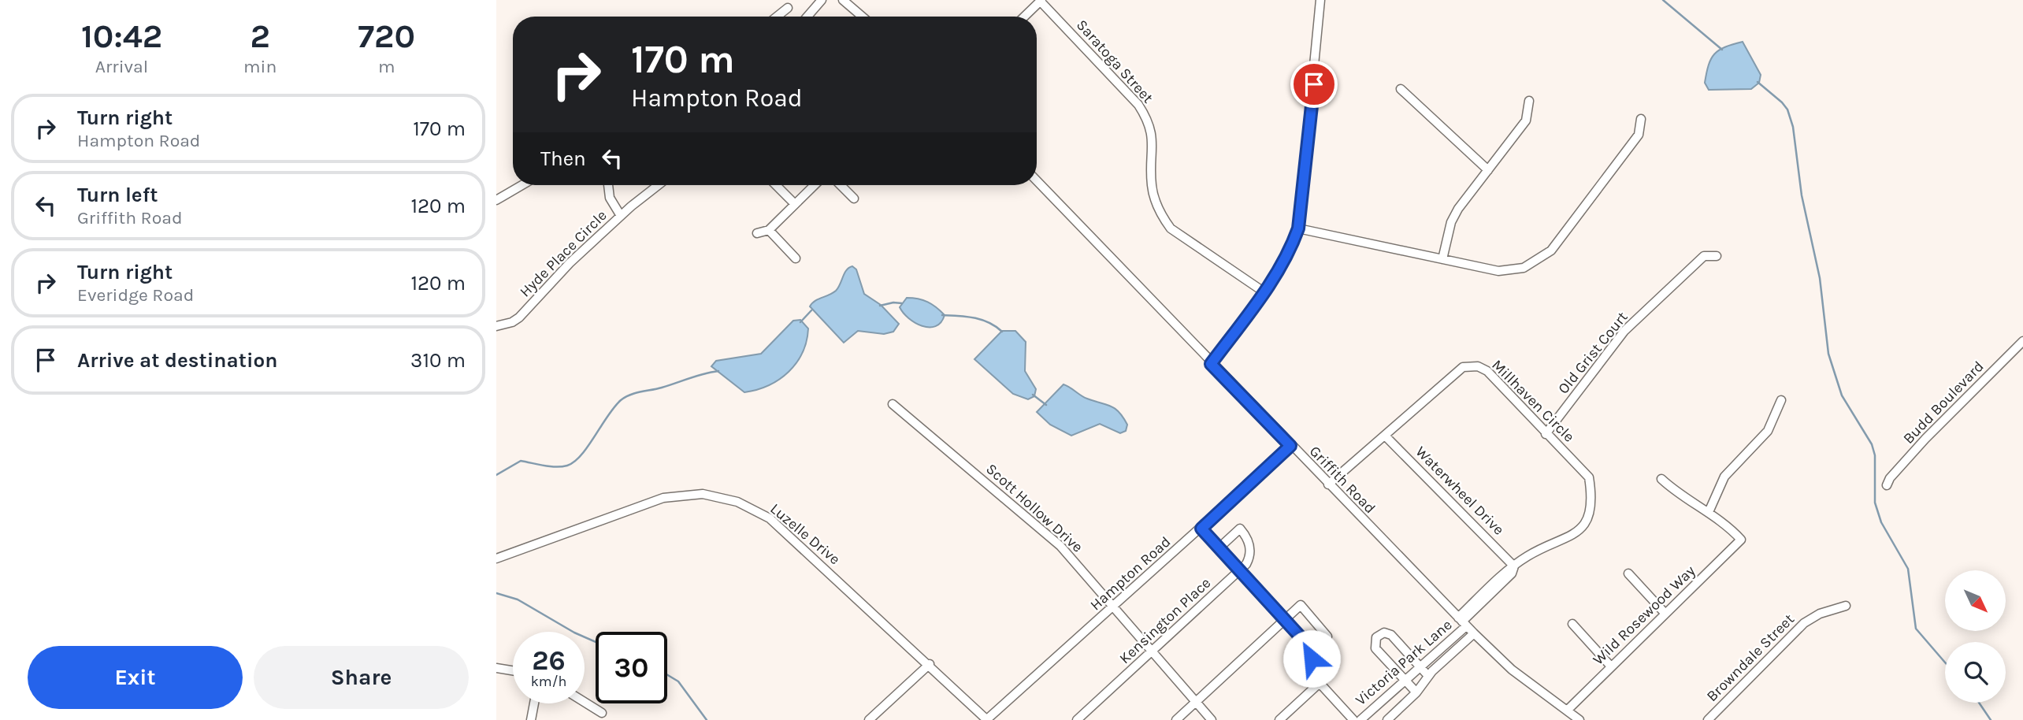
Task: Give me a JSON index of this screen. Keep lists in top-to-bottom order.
{
  "streets": {
    "street": [
      "Saratoga Street",
      "Hyde Place Circle",
      "Old Grist Court",
      "Millhaven Circle",
      "Budd Boulevard",
      "Griffith Road",
      "Waterwheel Drive",
      "Scott Hollow Drive",
      "Luzelle Drive",
      "Hampton Road",
      "Wild Rosewood Way",
      "Kensington Place",
      "Browndale Street",
      "Victoria Park Lane"
    ]
  },
  "crossings": [
    ["Old Grist Court", "Millhaven Circle"],
    ["Millhaven Circle", "Griffith Road"],
    ["Millhaven Circle", "Waterwheel Drive"],
    ["Millhaven Circle", "Victoria Park Lane"],
    ["Griffith Road", "Hampton Road"],
    ["Griffith Road", "Wild Rosewood Way"],
    ["Griffith Road", "Victoria Park Lane"],
    ["Scott Hollow Drive", "Hampton Road"],
    ["Scott Hollow Drive", "Kensington Place"],
    ["Luzelle Drive", "Hampton Road"]
  ],
  "north": "bottom right",
  "page": {
    "eta": [
      "10:42",
      "Arrival",
      "2",
      "min",
      "720",
      "m"
    ],
    "turn": ["170 m", "Hampton Road"],
    "list": [
      {
        "name": "Turn right",
        "note": "Hampton Road",
        "value": "170 m"
      },
      {
        "name": "Turn left",
        "note": "Griffith Road",
        "value": "120 m"
      },
      {
        "name": "Turn right",
        "note": "Everidge Road",
        "value": "120 m"
      },
      {
        "name": "Arrive at destination",
        "value": "310 m"
      }
    ],
    "then": "Then",
    "speed": "26 km/h",
    "limit": "30",
    "buttons": ["Exit", "Share"]
  }
}
